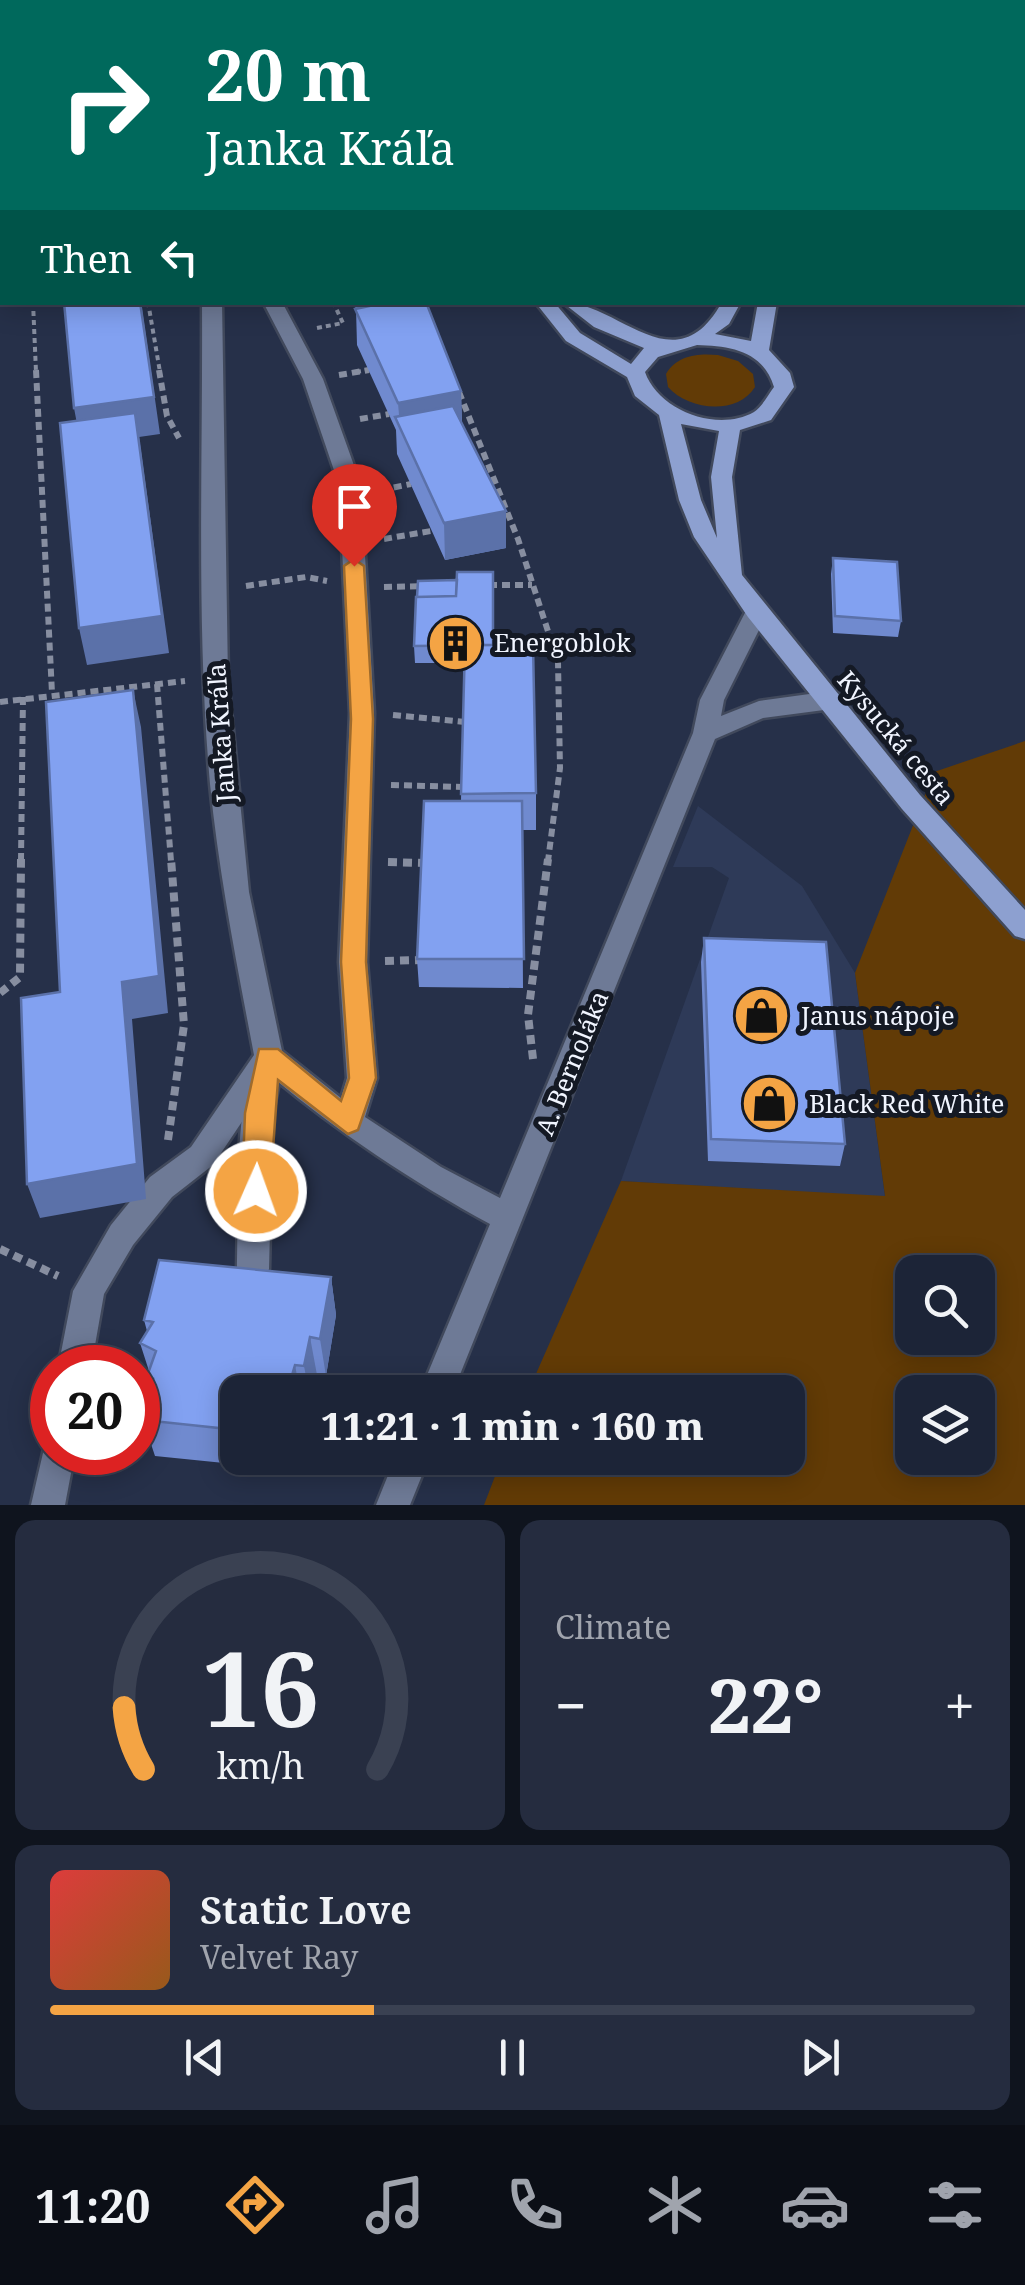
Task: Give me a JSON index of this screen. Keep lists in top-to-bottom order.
{
  "streets": {
    "main road": ["Kysucká cesta"],
    "street": ["Janka Kráľa", "A. Bernoláka"]
  },
  "crossings": [
    ["Kysucká cesta", "A. Bernoláka"]
  ],
  "places": {
    "building": ["Energoblok"],
    "shop": ["Janus nápoje", "Black Red White"]
  },
  "page": {
    "turn": ["20 m", "Janka Kráľa"],
    "then": "Then",
    "limit": "20",
    "trip": "11:21 · 1 min · 160 m",
    "tile": "Climate",
    "heat": ["−", "22°", "+"],
    "song": ["Static Love", "Velvet Ray"],
    "tabs": "11:20",
    "gauge": ["16", "km/h"]
  }
}
